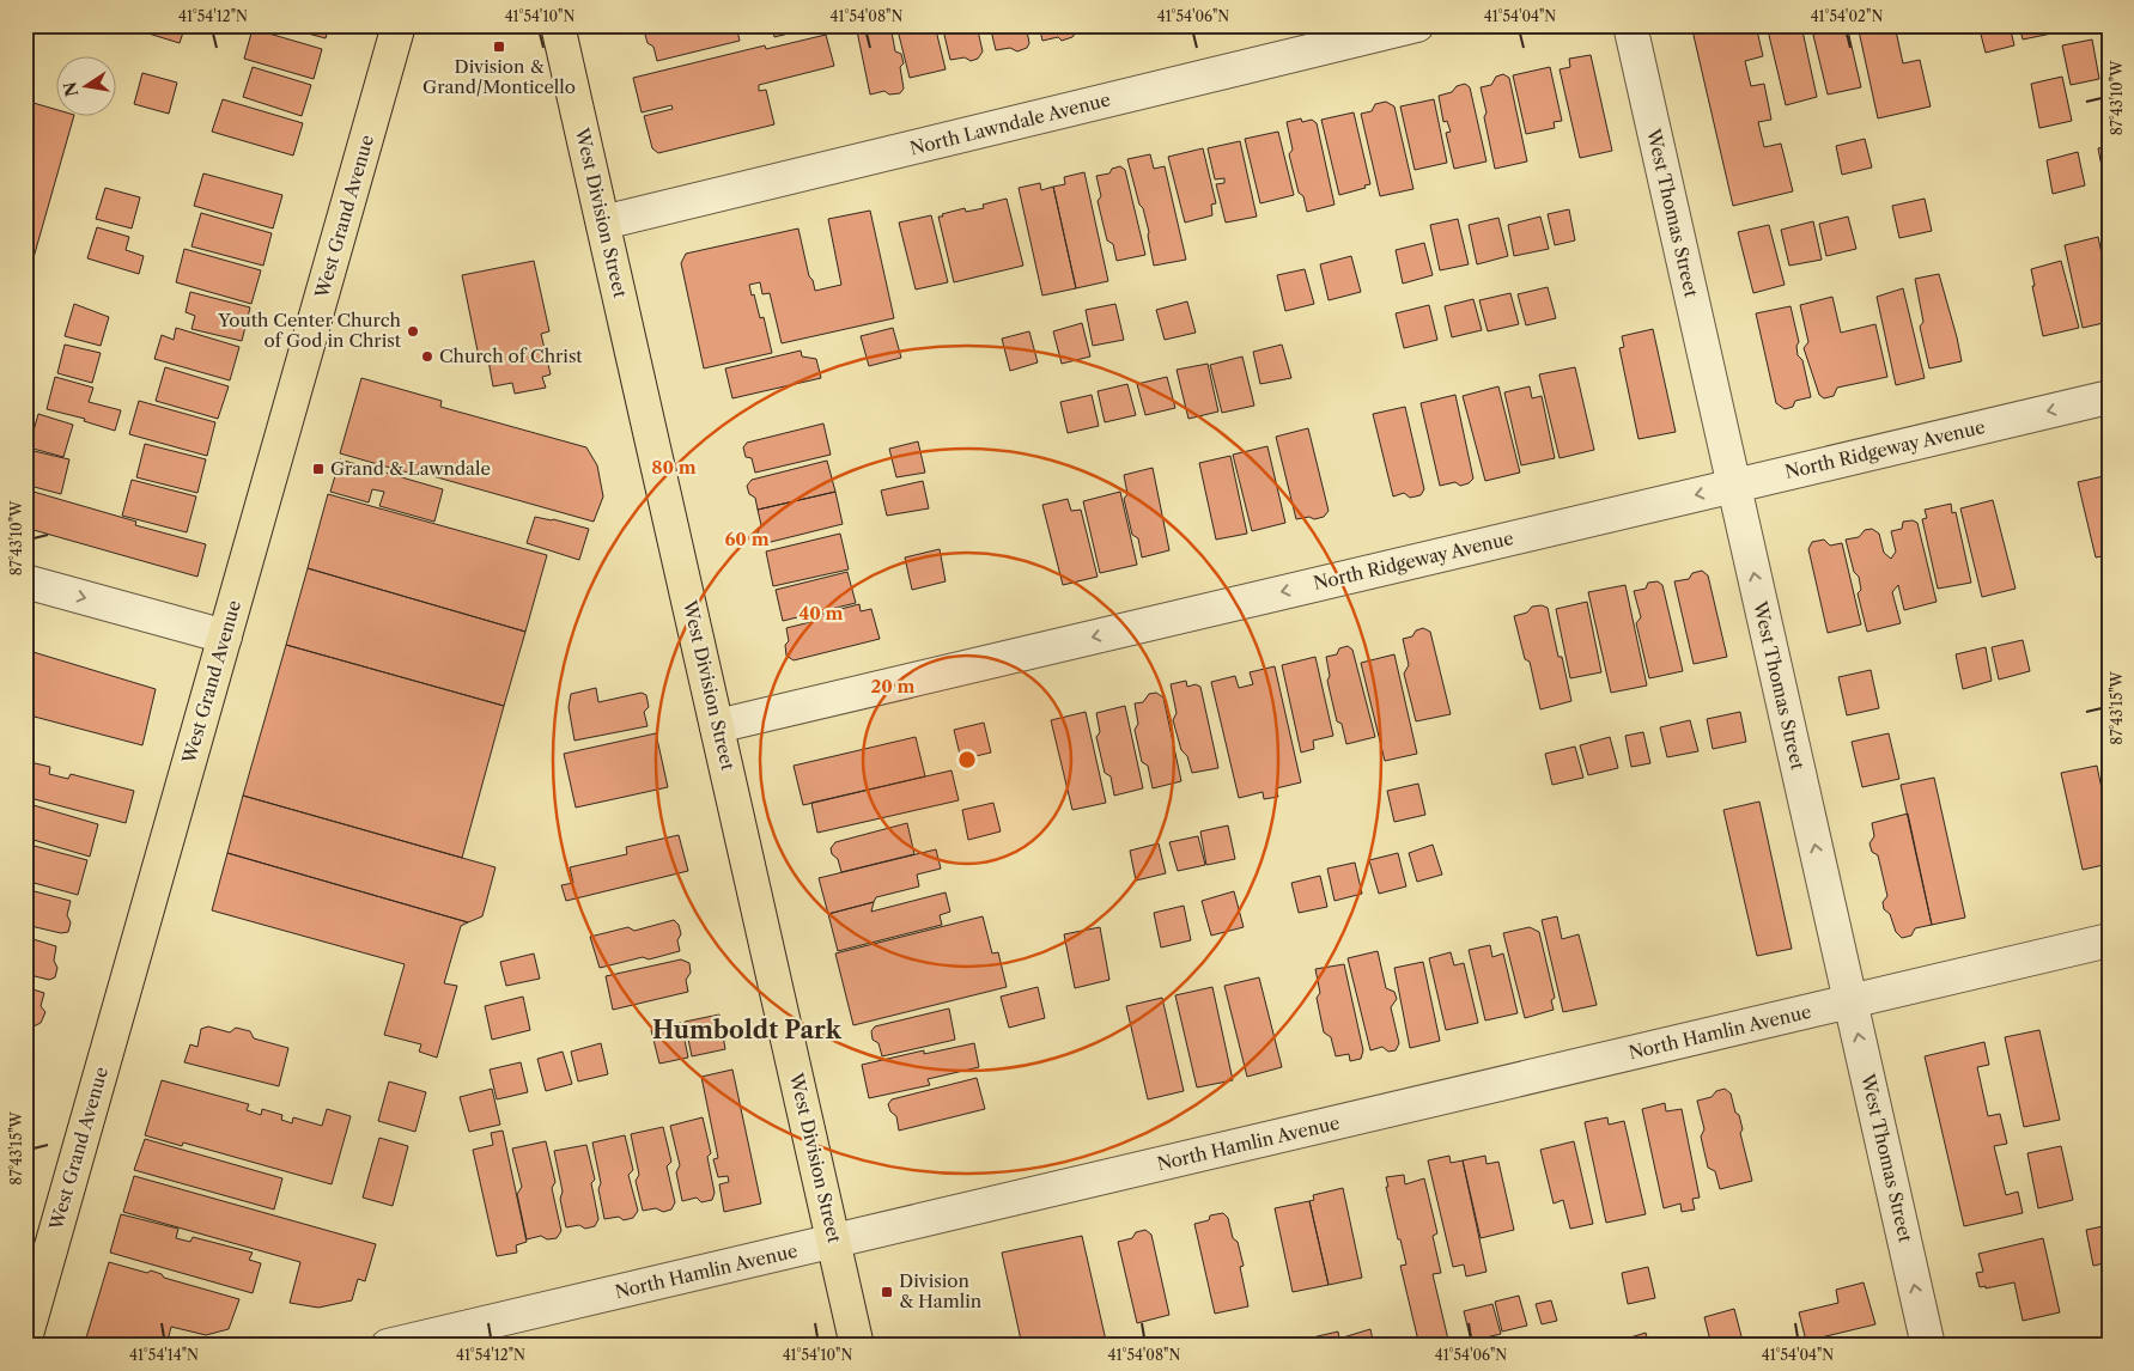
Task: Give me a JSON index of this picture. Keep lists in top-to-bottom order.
{
  "streets": {
    "main road": ["West Division Street", "West Grand Avenue"],
    "street": [
      "North Lawndale Avenue",
      "West Thomas Street",
      "North Ridgeway Avenue",
      "North Hamlin Avenue"
    ]
  },
  "crossings": [
    ["North Lawndale Avenue", "West Division Street"],
    ["West Division Street", "North Ridgeway Avenue"],
    ["West Division Street", "North Hamlin Avenue"],
    ["West Thomas Street", "North Ridgeway Avenue"],
    ["West Thomas Street", "North Hamlin Avenue"]
  ],
  "one_way": ["West Thomas Street", "North Ridgeway Avenue"],
  "districts": ["Humboldt Park"],
  "places": {
    "transit": ["Division & Grand/Monticello", "Grand & Lawndale", "Division & Hamlin"],
    "other": ["Youth Center Church of God in Christ", "Church of Christ"]
  },
  "north": "left",
  "coordinates": [
    "41°54'12\"N",
    "41°54'10\"N",
    "41°54'08\"N",
    "41°54'06\"N",
    "41°54'04\"N",
    "41°54'02\"N",
    "87°43'10\"W",
    "87°43'15\"W",
    "41°54'14\"N"
  ],
  "rings": [
    "80 m",
    "60 m",
    "40 m",
    "20 m"
  ]
}
